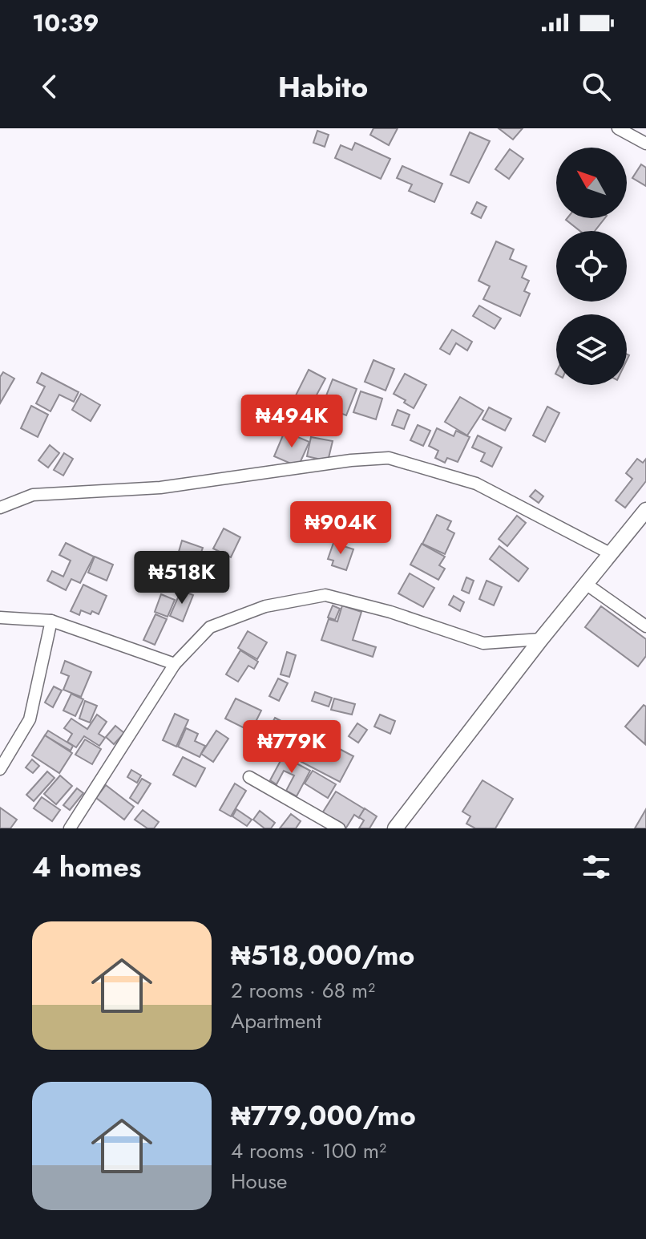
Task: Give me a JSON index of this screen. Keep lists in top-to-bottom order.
{
  "north": "top left",
  "page": {
    "status": "10:39",
    "header": "Habito",
    "price": [
      "₦494K",
      "₦904K",
      "₦518K",
      "₦779K"
    ],
    "heading": "4 homes",
    "list": [
      {
        "name": "₦518,000/mo",
        "note": "2 rooms · 68 m² · Apartment"
      },
      {
        "name": "₦779,000/mo",
        "note": "4 rooms · 100 m² · House"
      }
    ]
  }
}
